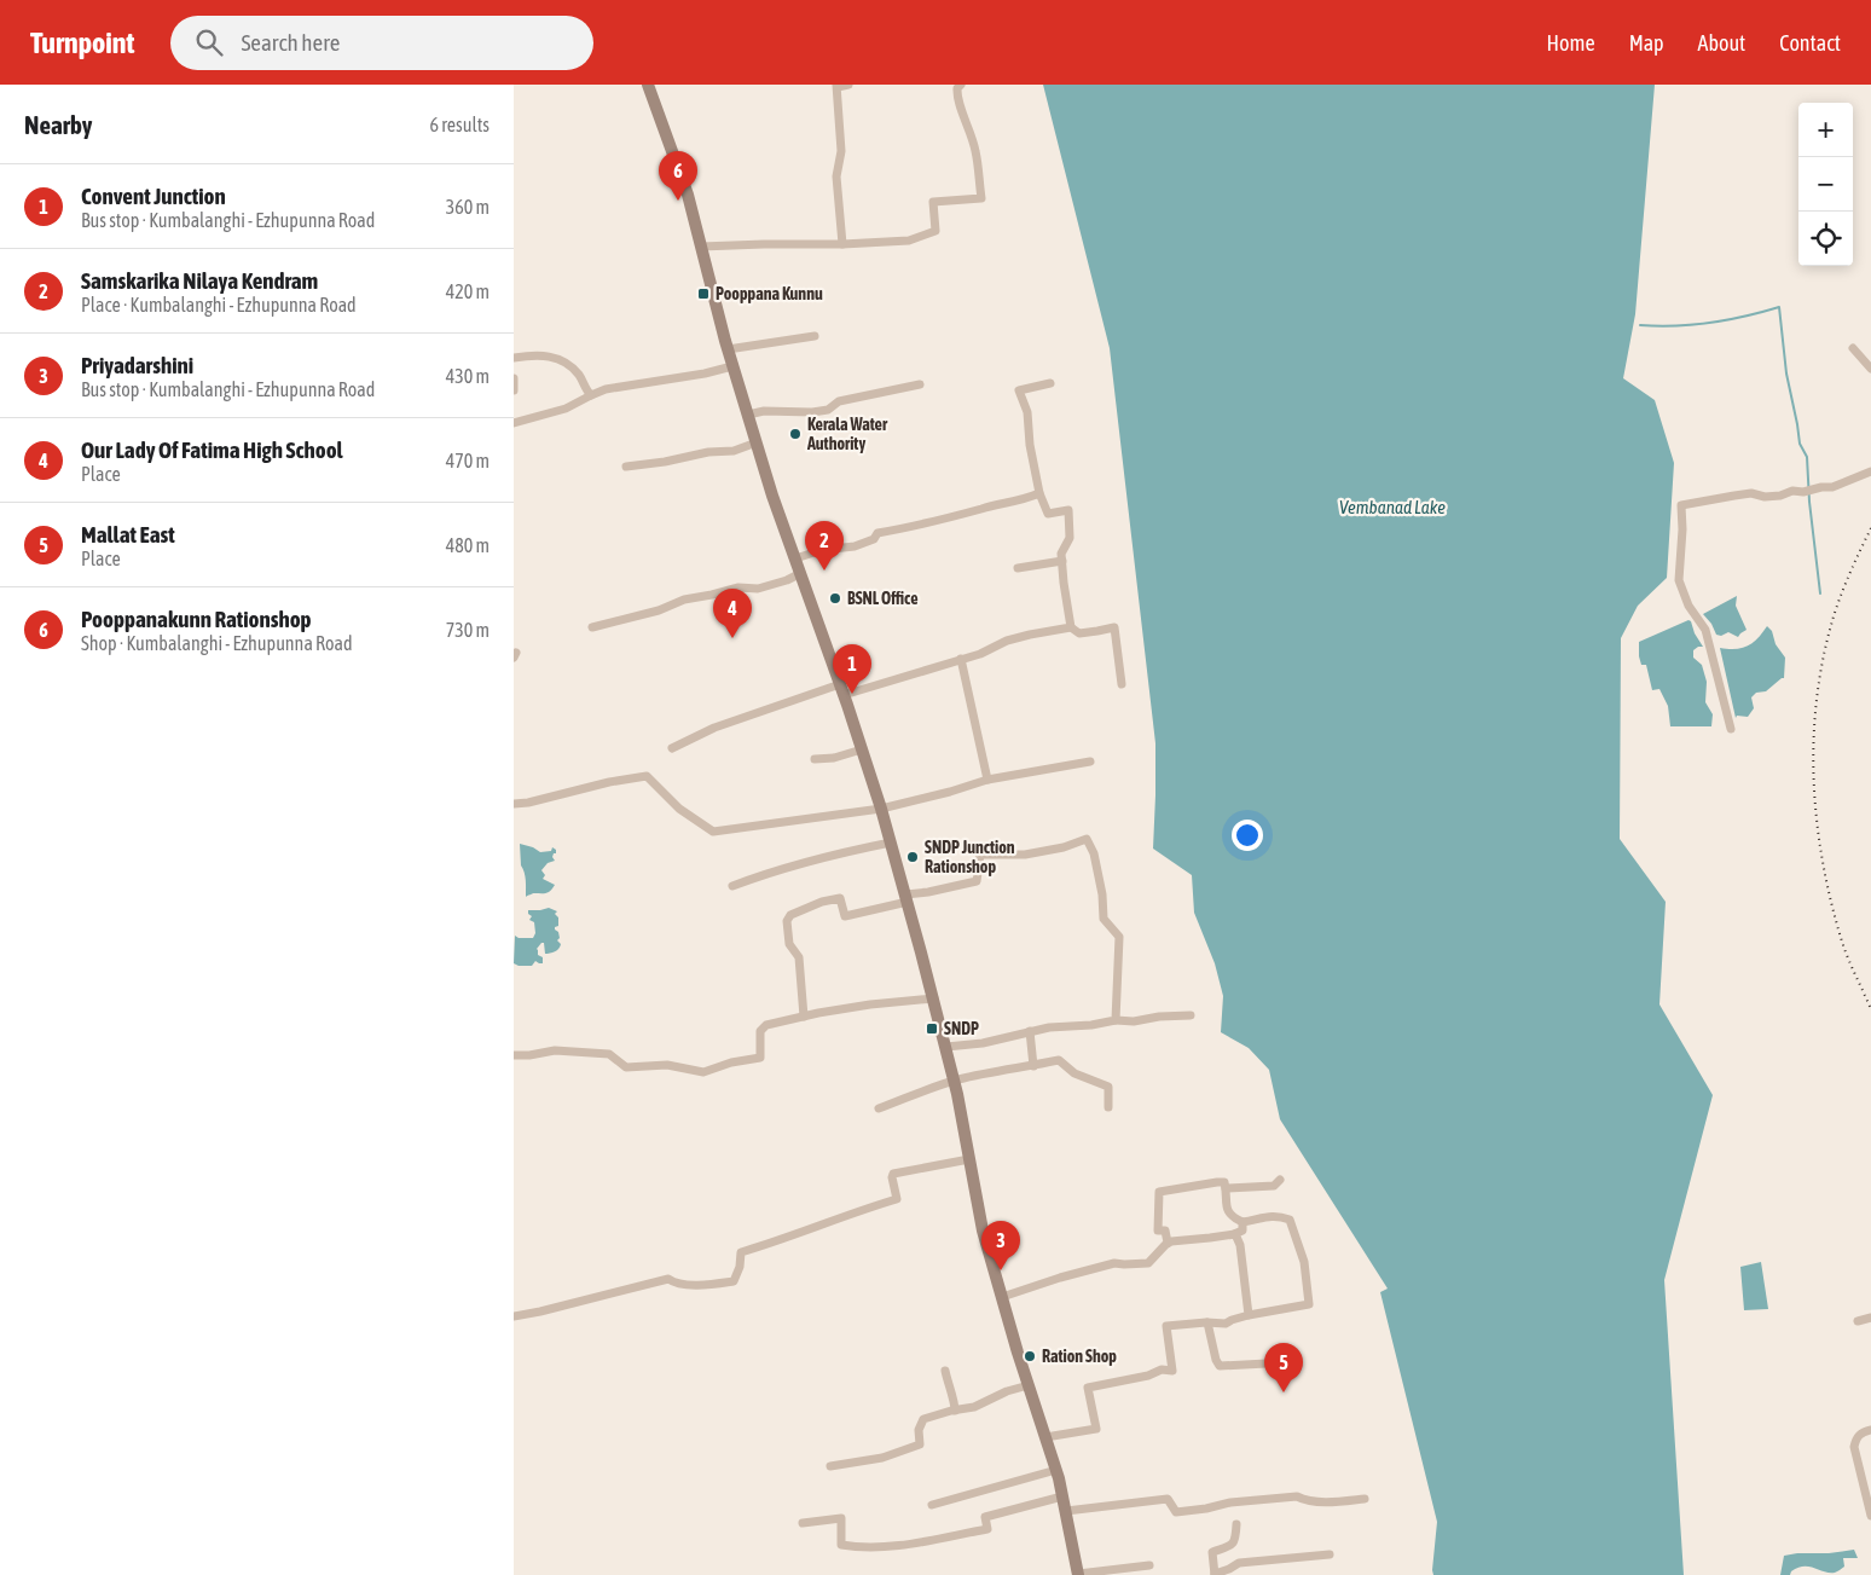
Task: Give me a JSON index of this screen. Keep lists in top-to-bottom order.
{
  "water": ["Vembanad Lake"],
  "places": {
    "transit": ["Pooppana Kunnu", "SNDP"],
    "other": [
      "Kerala Water Authority",
      "BSNL Office",
      "SNDP Junction Rationshop",
      "Ration Shop"
    ]
  },
  "page": {
    "header": "Turnpoint",
    "search": "Search here",
    "nav": [
      "Home",
      "Map",
      "About",
      "Contact"
    ],
    "heading": ["Nearby", "6 results"],
    "map_buttons": ["+", "−"],
    "pins": [
      "6",
      "2",
      "4",
      "1",
      "3",
      "5"
    ],
    "list": [
      {
        "mark": "1",
        "name": "Convent Junction",
        "note": "Bus stop · Kumbalanghi - Ezhupunna Road",
        "value": "360 m"
      },
      {
        "mark": "2",
        "name": "Samskarika Nilaya Kendram",
        "note": "Place · Kumbalanghi - Ezhupunna Road",
        "value": "420 m"
      },
      {
        "mark": "3",
        "name": "Priyadarshini",
        "note": "Bus stop · Kumbalanghi - Ezhupunna Road",
        "value": "430 m"
      },
      {
        "mark": "4",
        "name": "Our Lady Of Fatima High School",
        "note": "Place",
        "value": "470 m"
      },
      {
        "mark": "5",
        "name": "Mallat East",
        "note": "Place",
        "value": "480 m"
      },
      {
        "mark": "6",
        "name": "Pooppanakunn Rationshop",
        "note": "Shop · Kumbalanghi - Ezhupunna Road",
        "value": "730 m"
      }
    ]
  }
}
